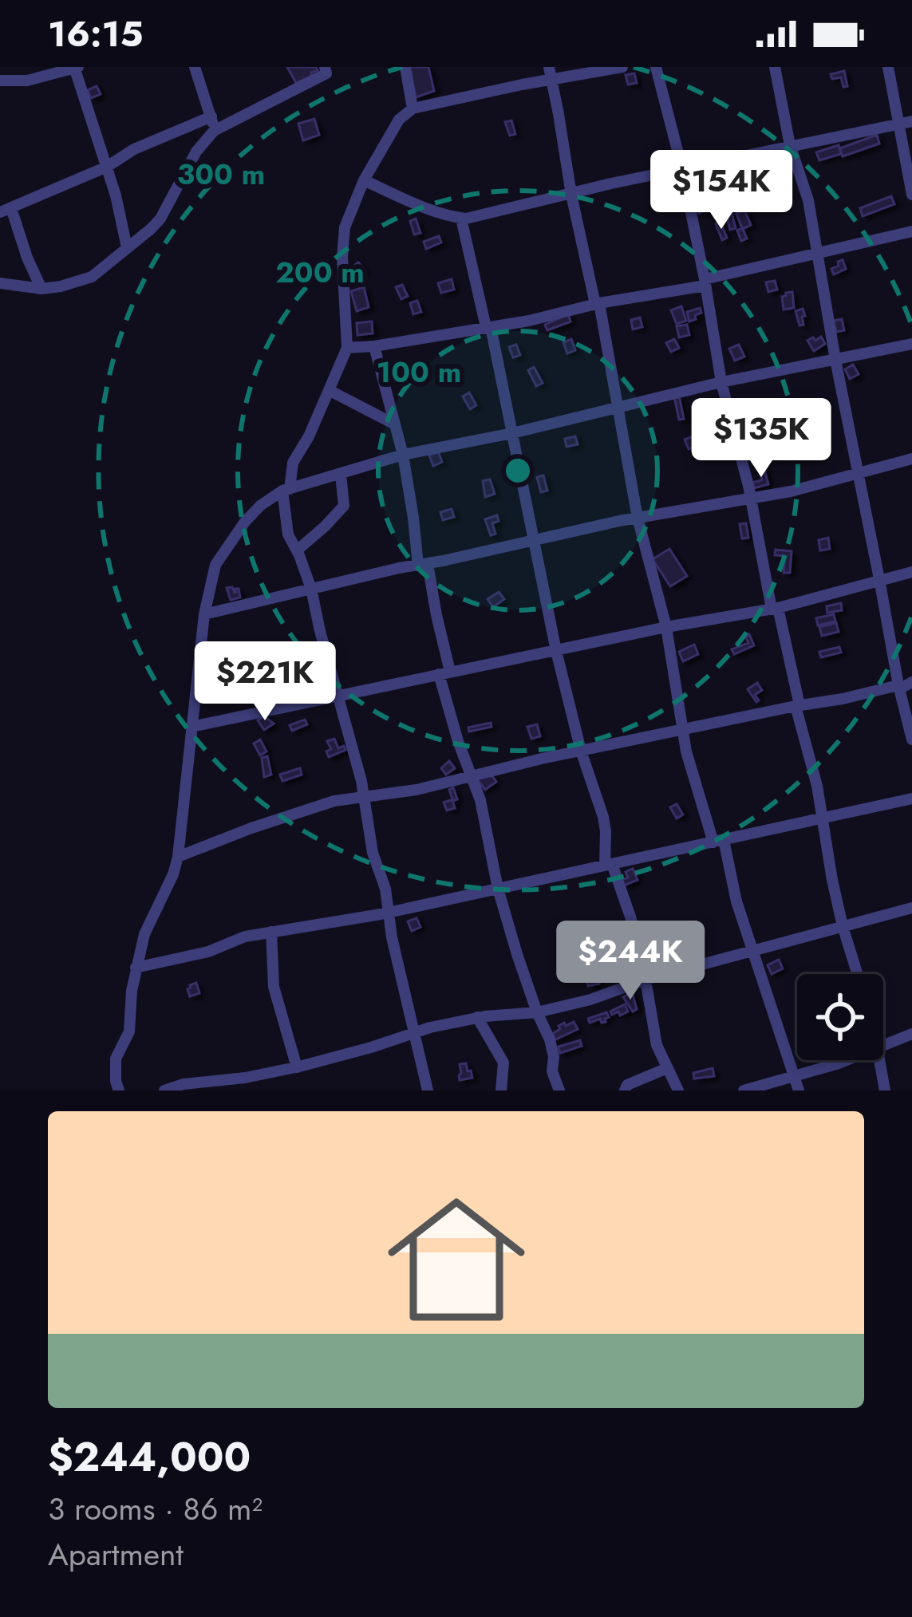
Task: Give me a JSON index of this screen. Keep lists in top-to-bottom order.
{
  "page": {
    "status": "16:15",
    "price": [
      "$154K",
      "$135K",
      "$221K",
      "$244K"
    ],
    "list": [
      {
        "name": "$244,000",
        "note": "3 rooms · 86 m² · Apartment"
      }
    ]
  },
  "rings": ["300 m", "200 m", "100 m"]
}
